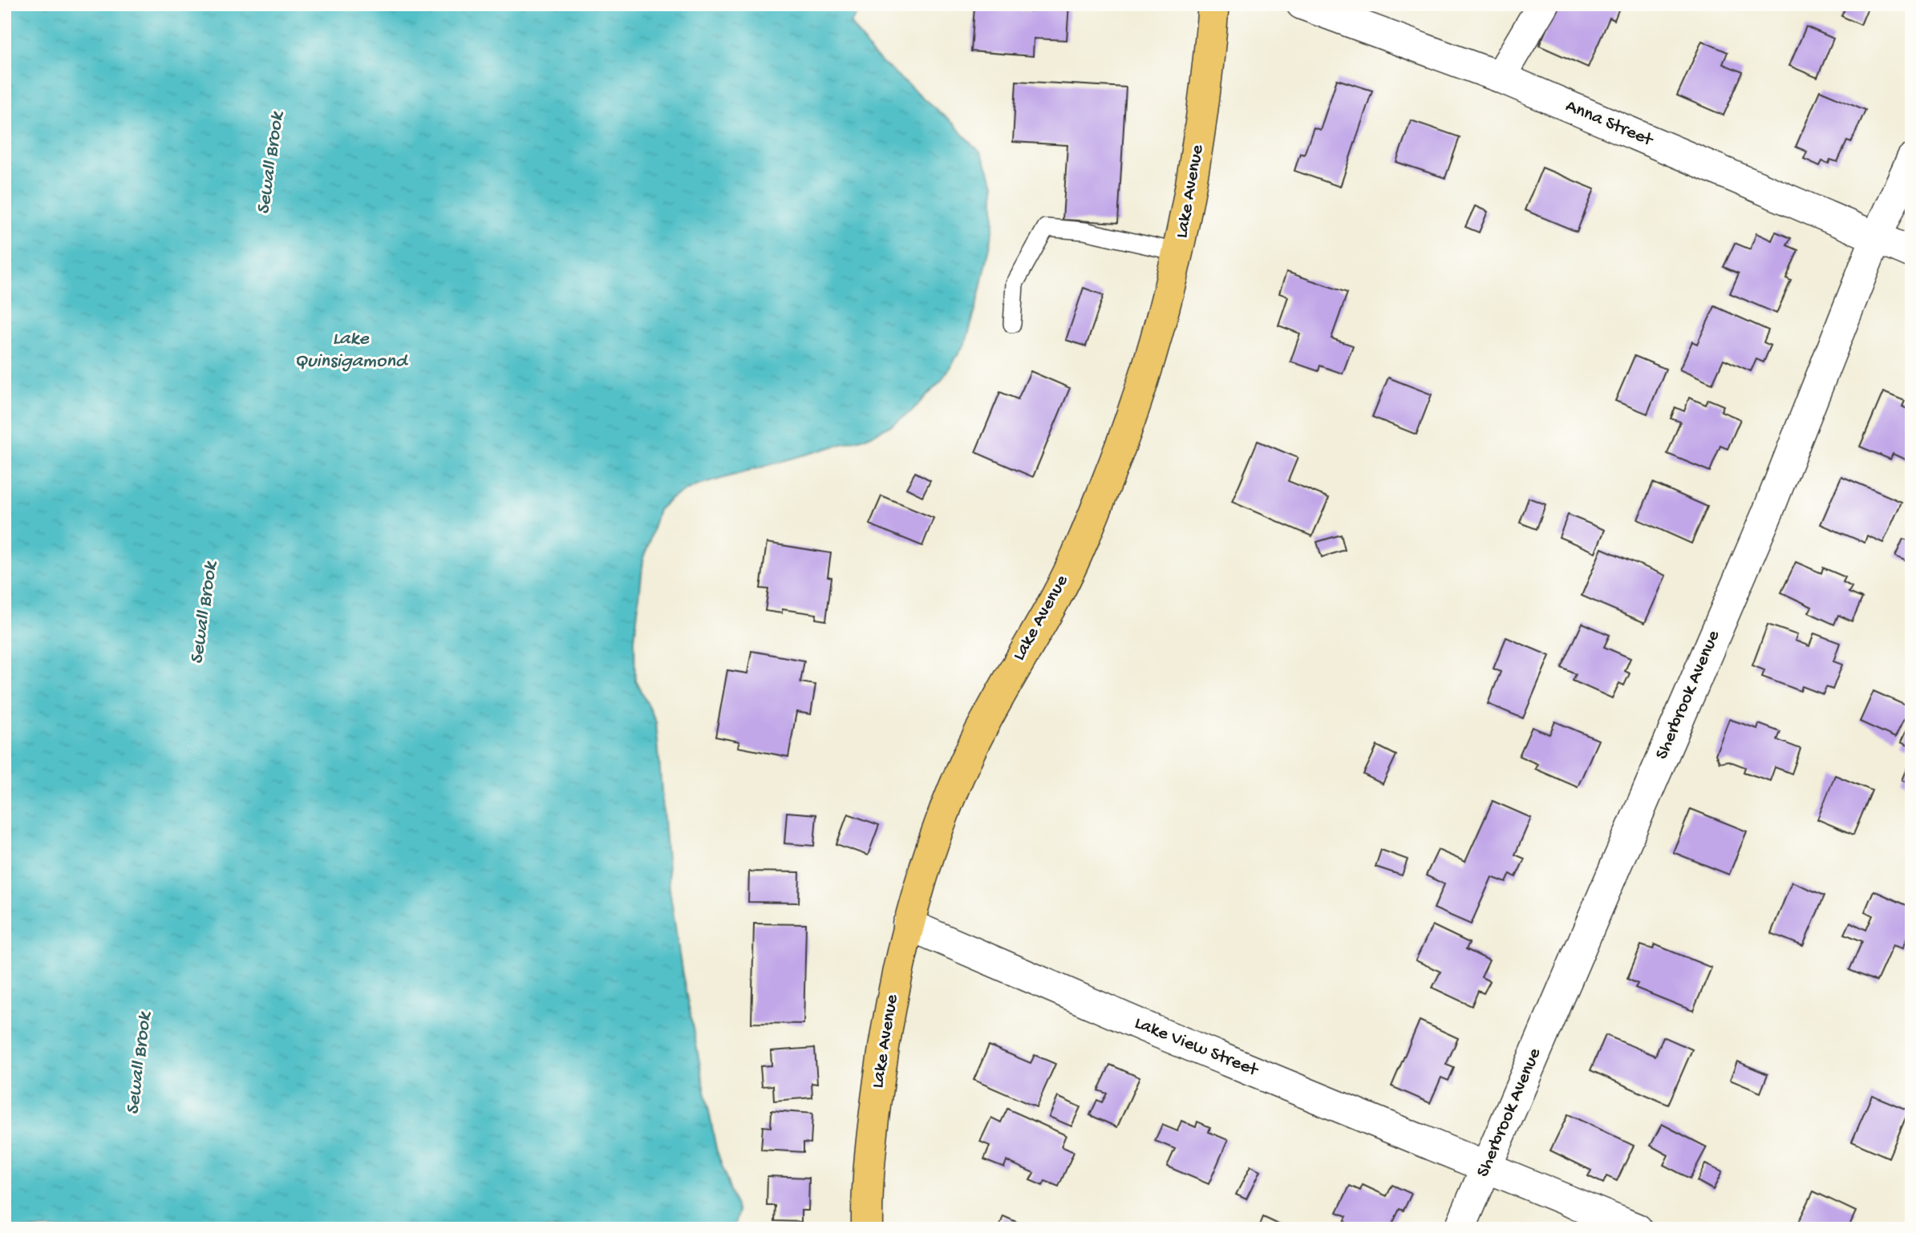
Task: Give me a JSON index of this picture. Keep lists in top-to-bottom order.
{
  "streets": {
    "main road": ["Lake Avenue"],
    "street": ["Anna Street", "Sherbrook Avenue", "Lake View Street"]
  },
  "crossings": [
    ["Anna Street", "Sherbrook Avenue"],
    ["Lake Avenue", "Lake View Street"],
    ["Sherbrook Avenue", "Lake View Street"]
  ],
  "water": ["Sewall Brook", "Lake Quinsigamond"]
}
